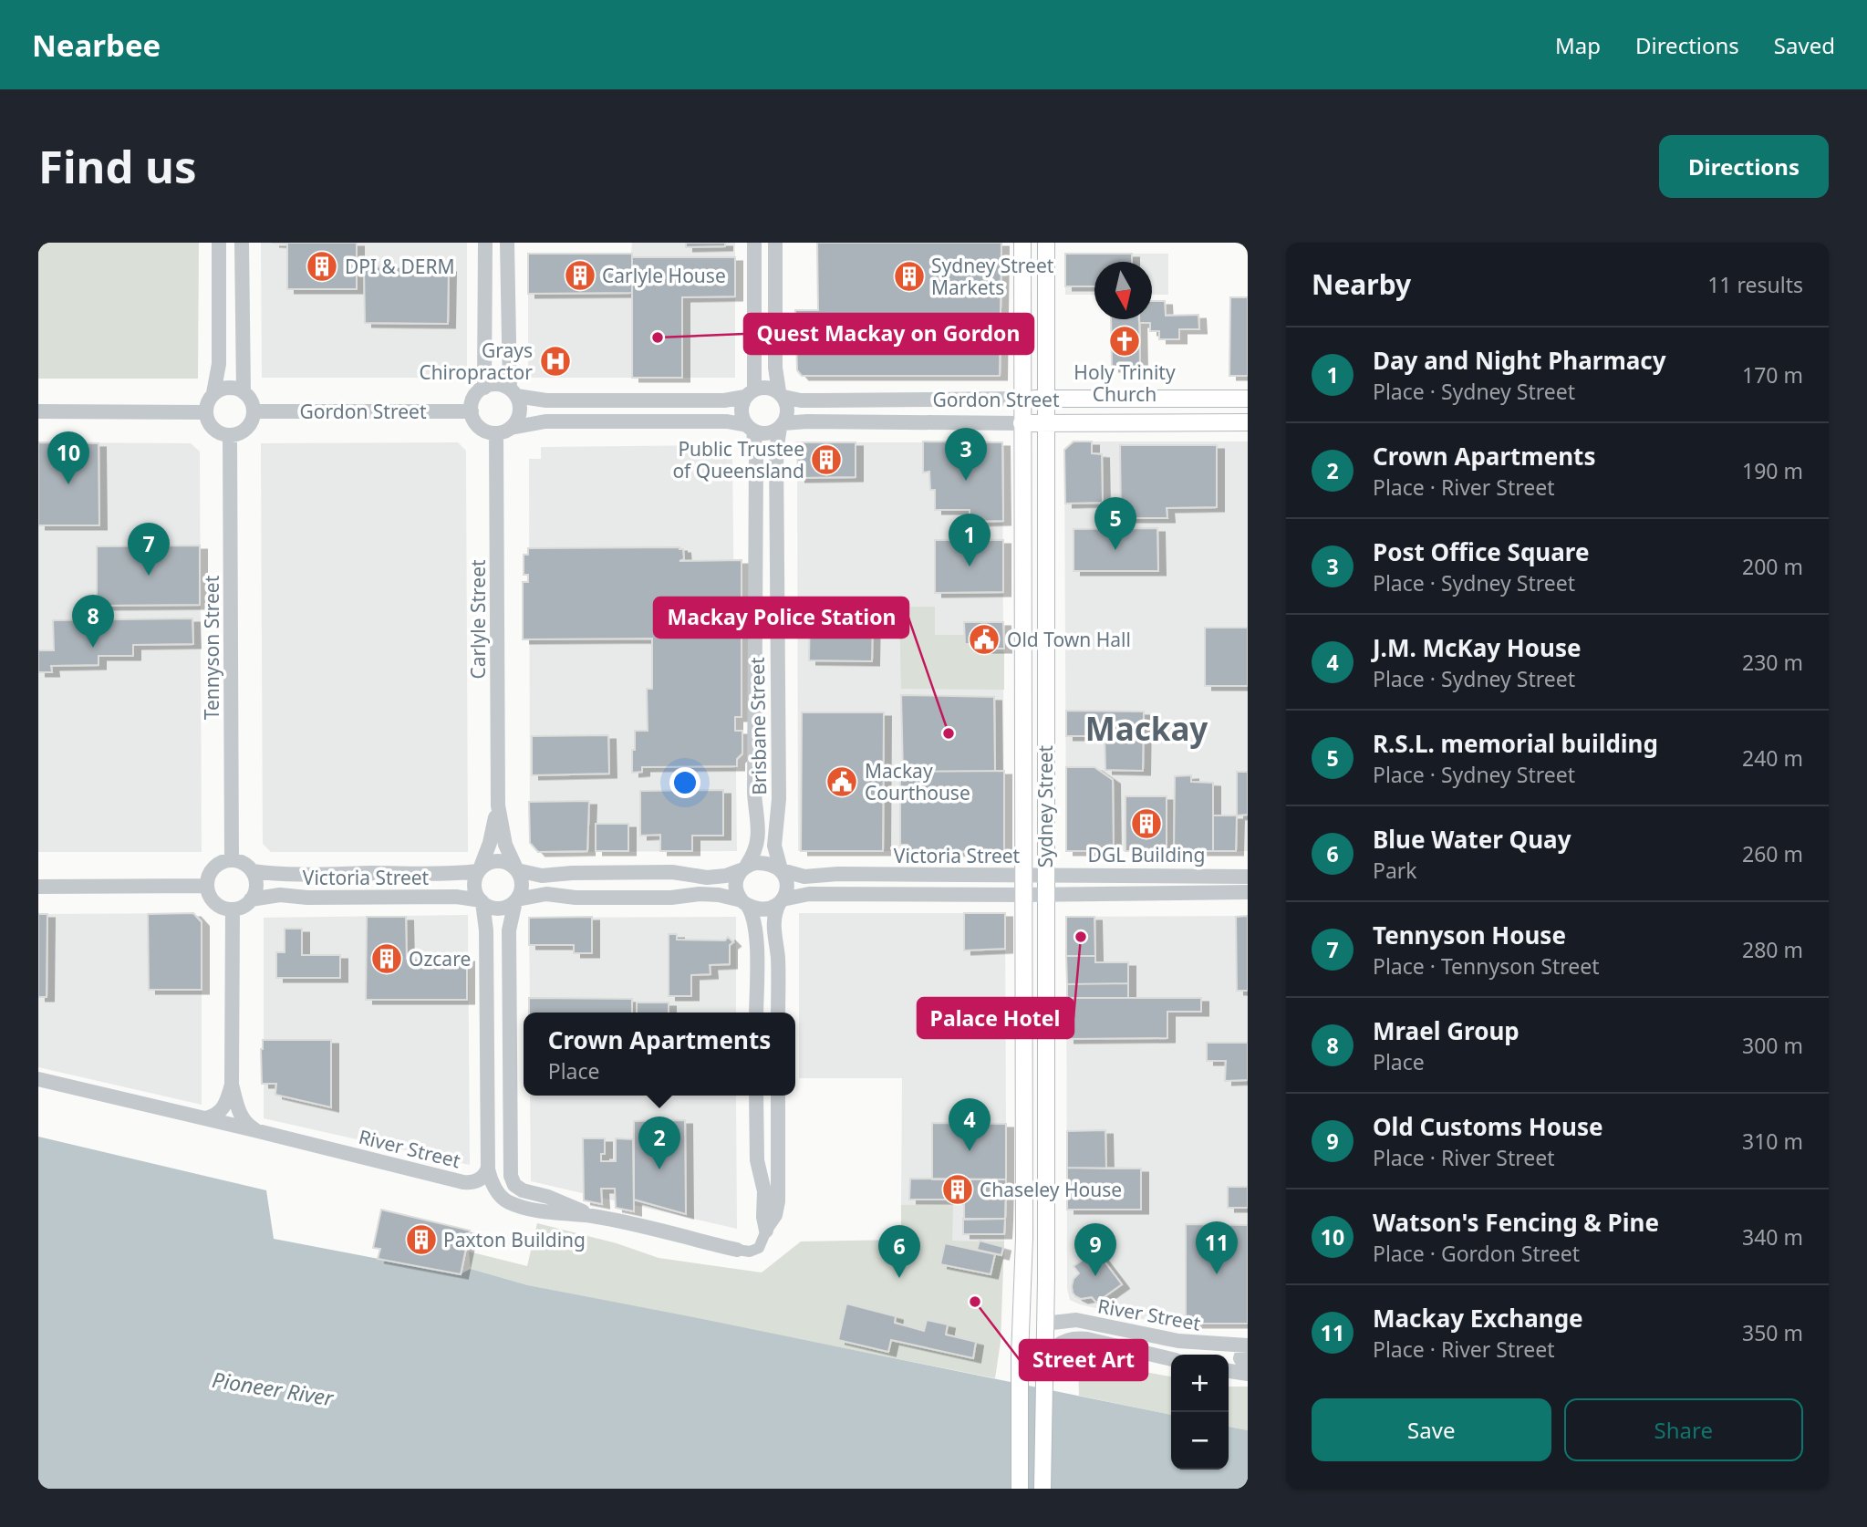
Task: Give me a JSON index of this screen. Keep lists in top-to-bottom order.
{
  "streets": {
    "main road": ["Gordon Street", "Sydney Street"],
    "street": [
      "Carlyle Street",
      "Tennyson Street",
      "Brisbane Street",
      "Victoria Street",
      "River Street"
    ]
  },
  "crossings": [
    ["Gordon Street", "Carlyle Street"],
    ["Gordon Street", "Tennyson Street"],
    ["Gordon Street", "Brisbane Street"],
    ["Gordon Street", "Sydney Street"],
    ["Carlyle Street", "Victoria Street"],
    ["Tennyson Street", "Victoria Street"],
    ["Brisbane Street", "Victoria Street"],
    ["Sydney Street", "Victoria Street"],
    ["Sydney Street", "River Street"]
  ],
  "districts": ["Mackay"],
  "water": ["Pioneer River"],
  "places": {
    "building": [
      "DPI & DERM",
      "Carlyle House",
      "Sydney Street Markets",
      "Public Trustee of Queensland",
      "DGL Building",
      "Ozcare",
      "Chaseley House",
      "Paxton Building"
    ],
    "other": [
      "Quest Mackay on Gordon",
      "Mackay Police Station",
      "Palace Hotel",
      "Street Art"
    ],
    "church": ["Holy Trinity Church"],
    "hospital": ["Grays Chiropractor"],
    "public building": ["Old Town Hall", "Mackay Courthouse"]
  },
  "north": "bottom",
  "page": {
    "header": "Nearbee",
    "nav": ["Map", "Directions", "Saved"],
    "buttons": [
      "Directions",
      ["Save", "Share"]
    ],
    "title": "Find us",
    "heading": ["Nearby", "11 results"],
    "list": [
      {
        "mark": "1",
        "name": "Day and Night Pharmacy",
        "note": "Place · Sydney Street",
        "value": "170 m"
      },
      {
        "mark": "2",
        "name": "Crown Apartments",
        "note": "Place · River Street",
        "value": "190 m"
      },
      {
        "mark": "3",
        "name": "Post Office Square",
        "note": "Place · Sydney Street",
        "value": "200 m"
      },
      {
        "mark": "4",
        "name": "J.M. McKay House",
        "note": "Place · Sydney Street",
        "value": "230 m"
      },
      {
        "mark": "5",
        "name": "R.S.L. memorial building",
        "note": "Place · Sydney Street",
        "value": "240 m"
      },
      {
        "mark": "6",
        "name": "Blue Water Quay",
        "note": "Park",
        "value": "260 m"
      },
      {
        "mark": "7",
        "name": "Tennyson House",
        "note": "Place · Tennyson Street",
        "value": "280 m"
      },
      {
        "mark": "8",
        "name": "Mrael Group",
        "note": "Place",
        "value": "300 m"
      },
      {
        "mark": "9",
        "name": "Old Customs House",
        "note": "Place · River Street",
        "value": "310 m"
      },
      {
        "mark": "10",
        "name": "Watson's Fencing & Pine",
        "note": "Place · Gordon Street",
        "value": "340 m"
      },
      {
        "mark": "11",
        "name": "Mackay Exchange",
        "note": "Place · River Street",
        "value": "350 m"
      }
    ],
    "pins": [
      "3",
      "10",
      "5",
      "1",
      "7",
      "8",
      "4",
      "2",
      "11",
      "9",
      "6"
    ],
    "popup": ["Crown Apartments", "Place"],
    "map_buttons": ["+", "−"]
  }
}
